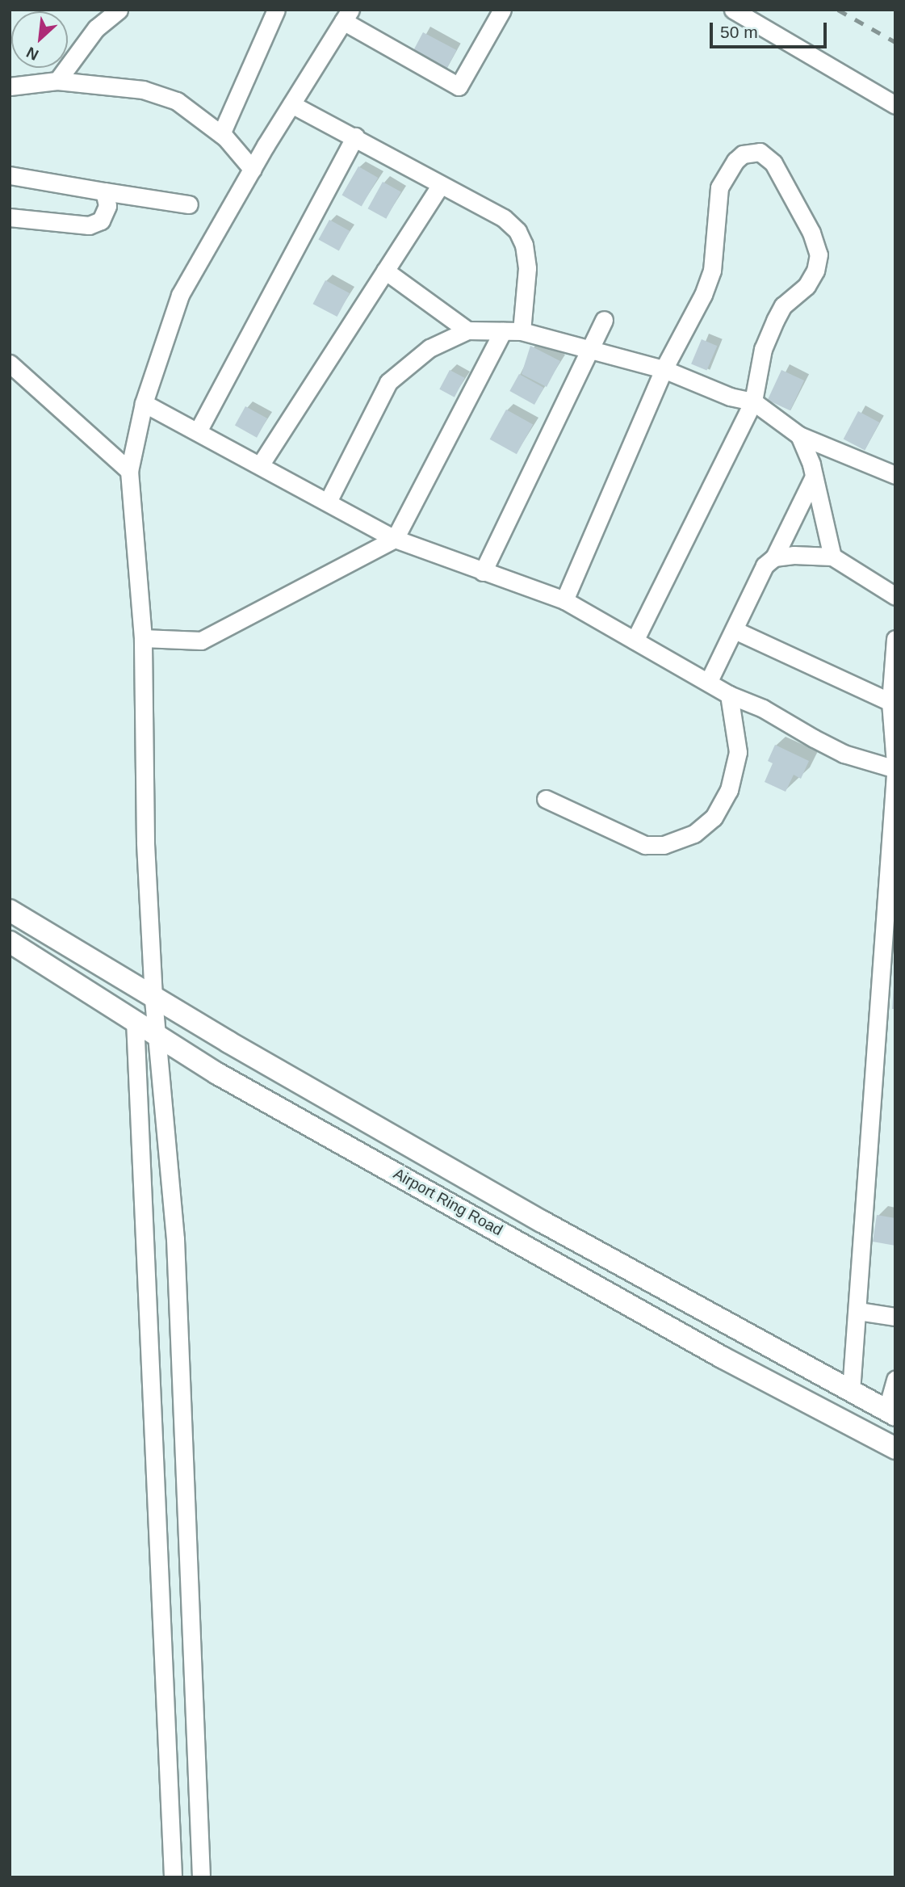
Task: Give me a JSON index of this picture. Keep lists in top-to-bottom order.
{
  "streets": {
    "main road": ["Airport Ring Road"]
  },
  "scale_bar": "50 m",
  "north": "bottom left"
}
